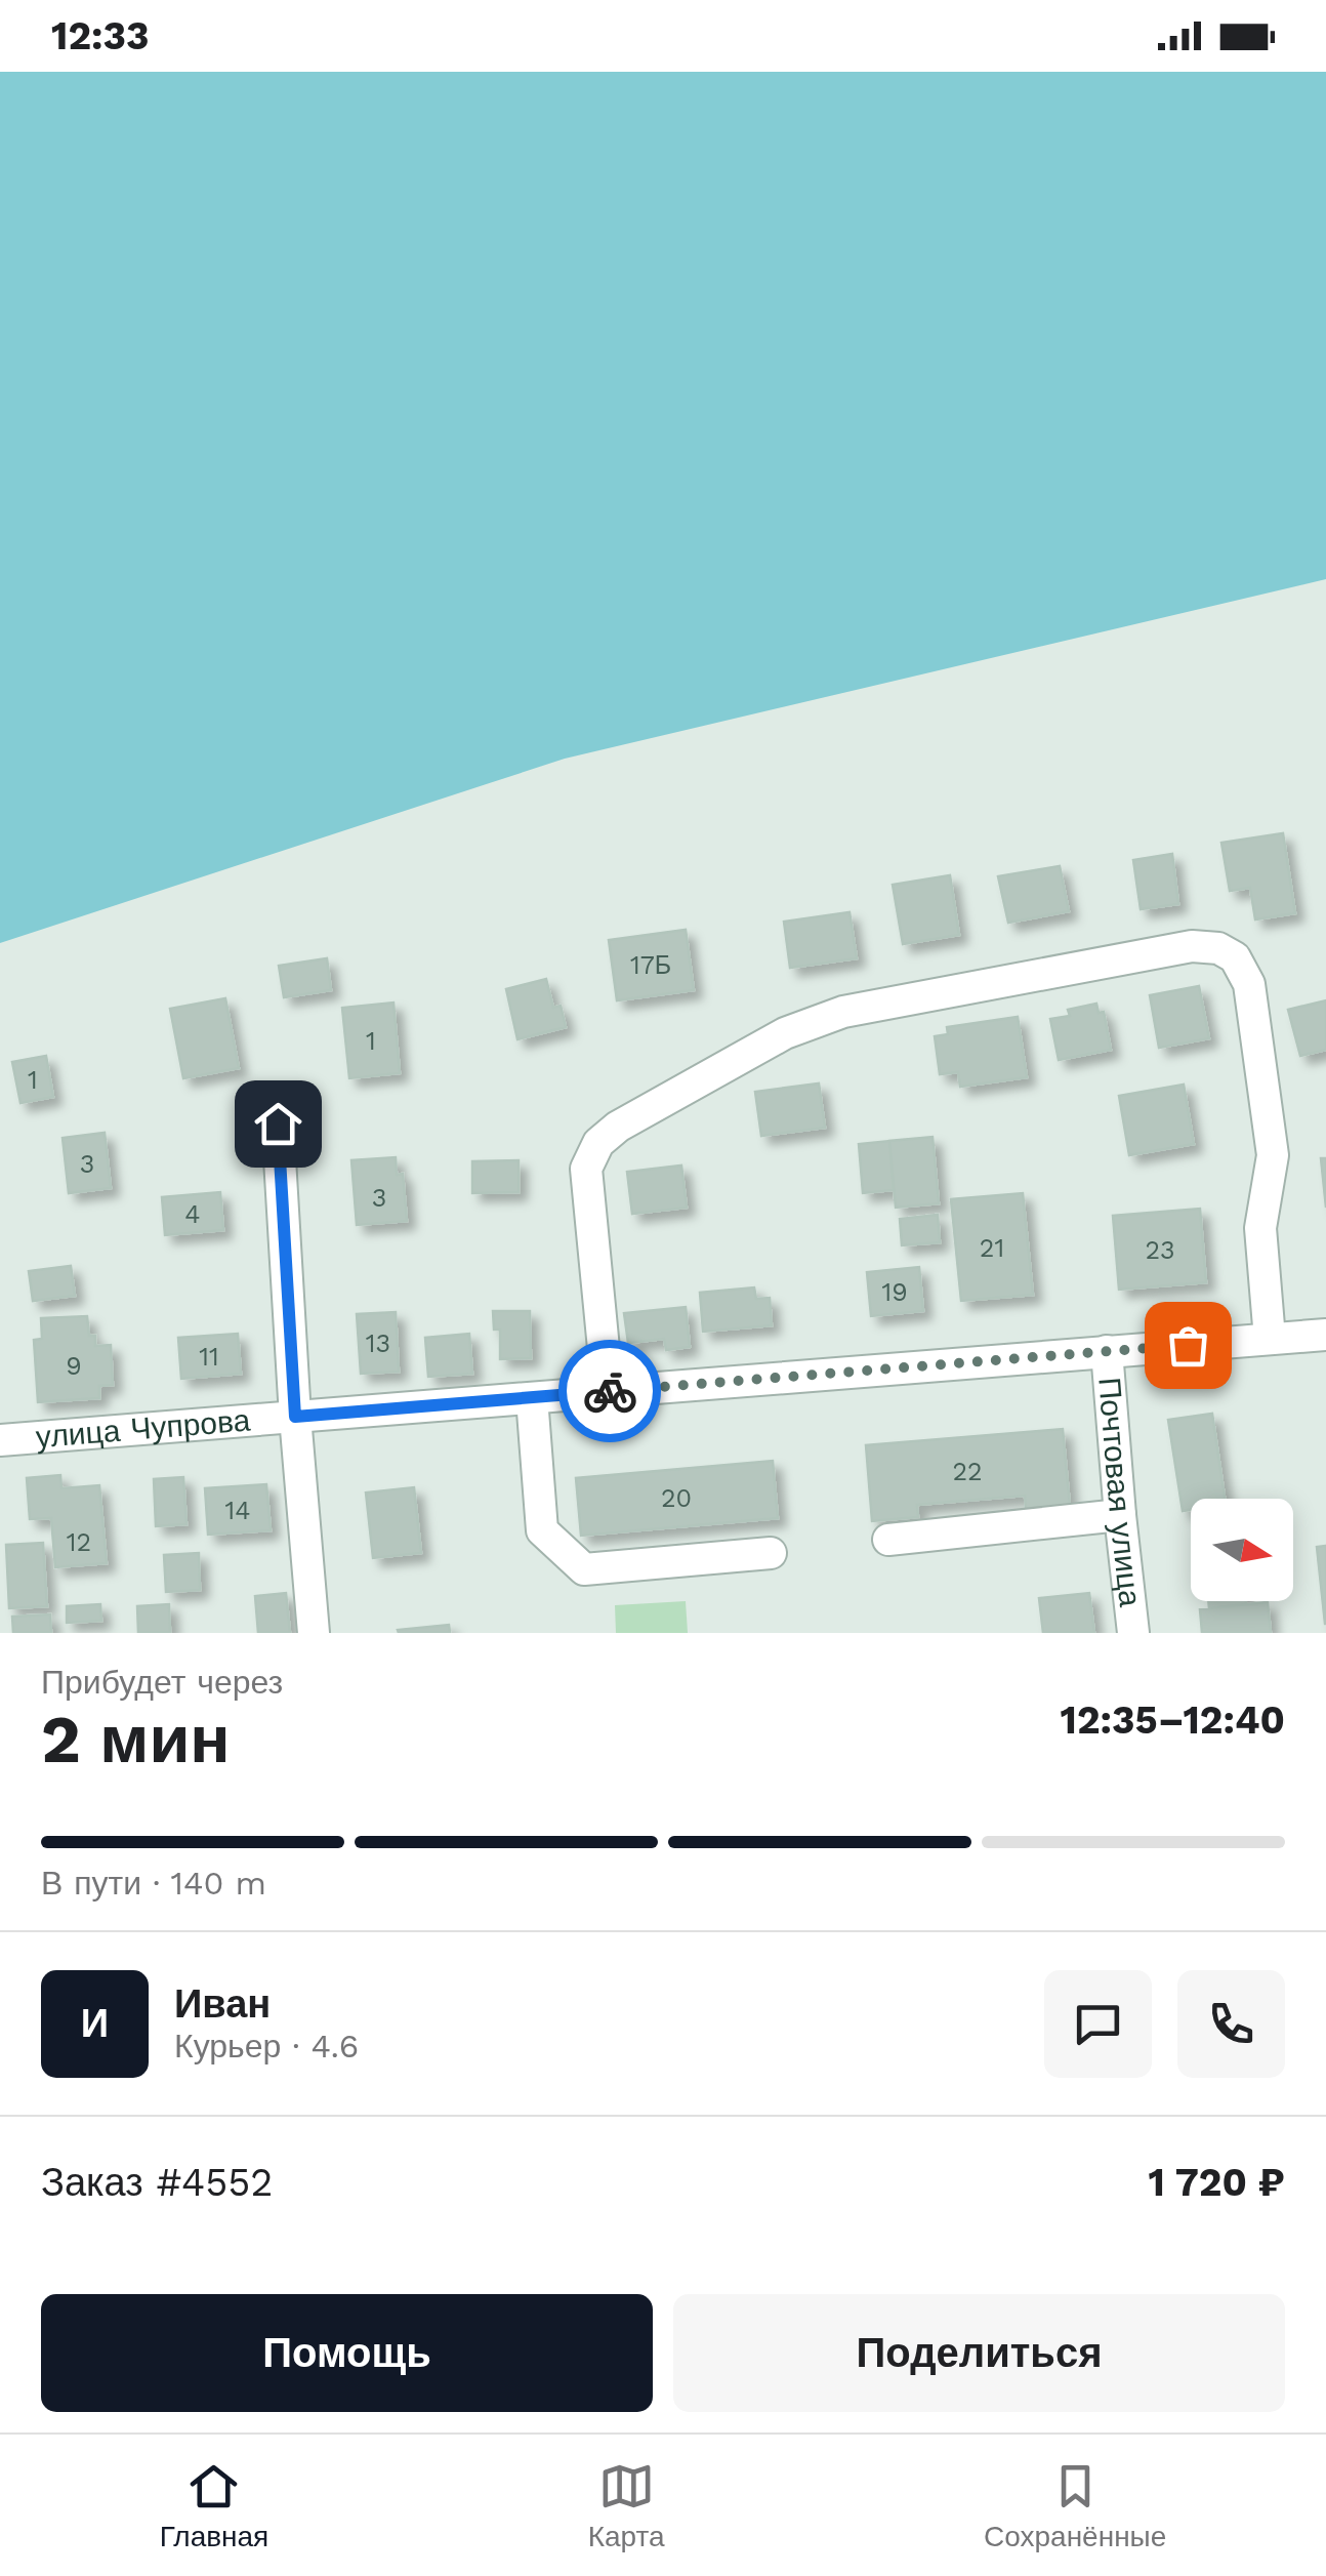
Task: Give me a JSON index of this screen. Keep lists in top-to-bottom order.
{
  "streets": {
    "street": ["улица Чупрова", "Почтовая улица"]
  },
  "crossings": [
    ["улица Чупрова", "Почтовая улица"]
  ],
  "house_numbers": [
    "17Б",
    "1",
    "1",
    "3",
    "3",
    "4",
    "21",
    "23",
    "19",
    "13",
    "11",
    "9",
    "22",
    "20",
    "14",
    "12"
  ],
  "north": "right",
  "page": {
    "status": "12:33",
    "heading": ["2 мин", "Прибудет через", "12:35–12:40"],
    "panel": [
      "Иван",
      "Курьер · 4.6",
      "Заказ #4552",
      "1 720 ₽"
    ],
    "bar": "В пути · 140 m",
    "round": "И",
    "buttons": ["Помощь", "Поделиться"],
    "tabs": ["Главная", "Карта", "Сохранённые"]
  }
}
